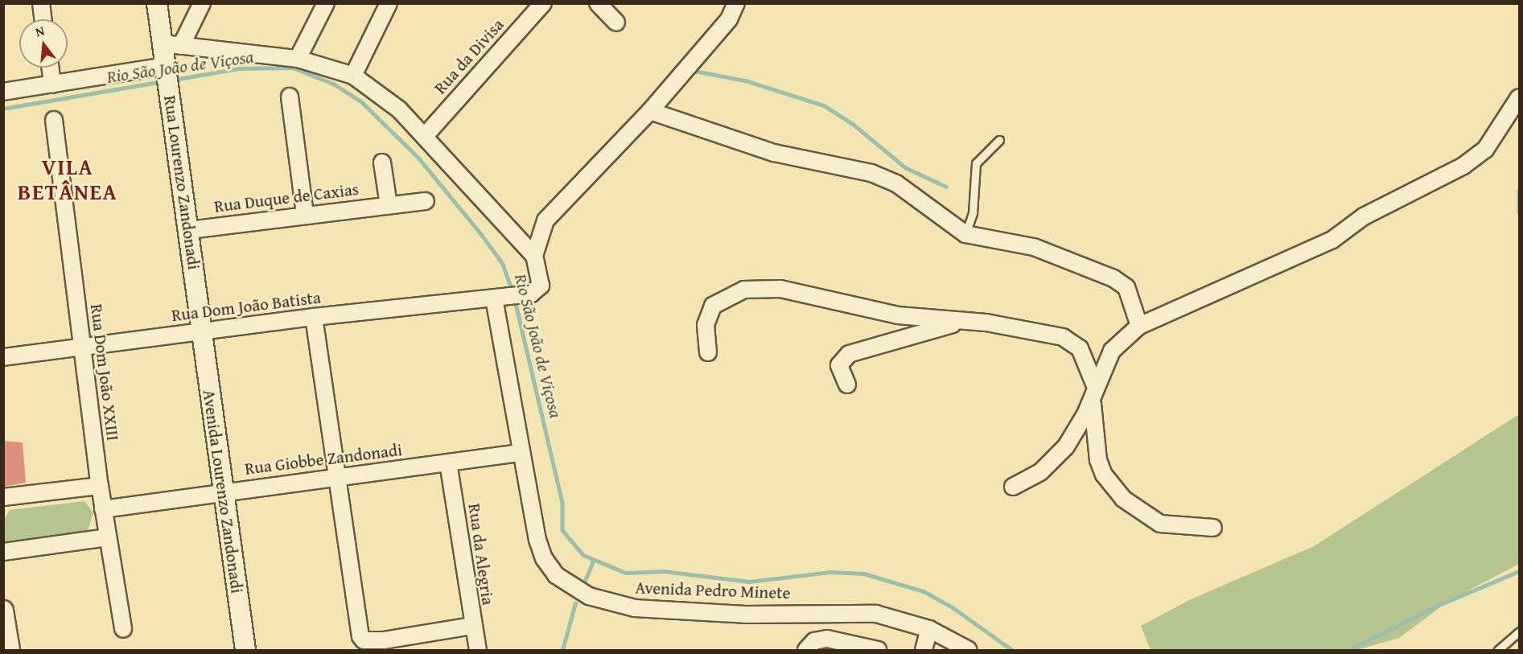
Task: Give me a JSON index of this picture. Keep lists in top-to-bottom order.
{
  "streets": {
    "street": [
      "Rua da Divisa",
      "Rua Lourenzo Zandonadi",
      "Rua Duque de Caxias",
      "Rua Dom João Batista",
      "Rua Dom João XXIII",
      "Rua Giobbe Zandonadi",
      "Avenida Lourenzo Zandonadi",
      "Rua da Alegria",
      "Avenida Pedro Minete"
    ]
  },
  "crossings": [
    ["Rua Lourenzo Zandonadi", "Rua Duque de Caxias"],
    ["Rua Lourenzo Zandonadi", "Rua Dom João Batista"],
    ["Rua Lourenzo Zandonadi", "Avenida Lourenzo Zandonadi"],
    ["Rua Dom João Batista", "Rua Dom João XXIII"],
    ["Rua Dom João Batista", "Avenida Lourenzo Zandonadi"],
    ["Rua Dom João Batista", "Avenida Pedro Minete"],
    ["Rua Dom João XXIII", "Rua Giobbe Zandonadi"],
    ["Rua Giobbe Zandonadi", "Avenida Lourenzo Zandonadi"],
    ["Rua Giobbe Zandonadi", "Rua da Alegria"],
    ["Rua Giobbe Zandonadi", "Avenida Pedro Minete"]
  ],
  "districts": ["VILA BETÂNEA"],
  "water": ["Rio São João de Viçosa"],
  "north": "top"
}
